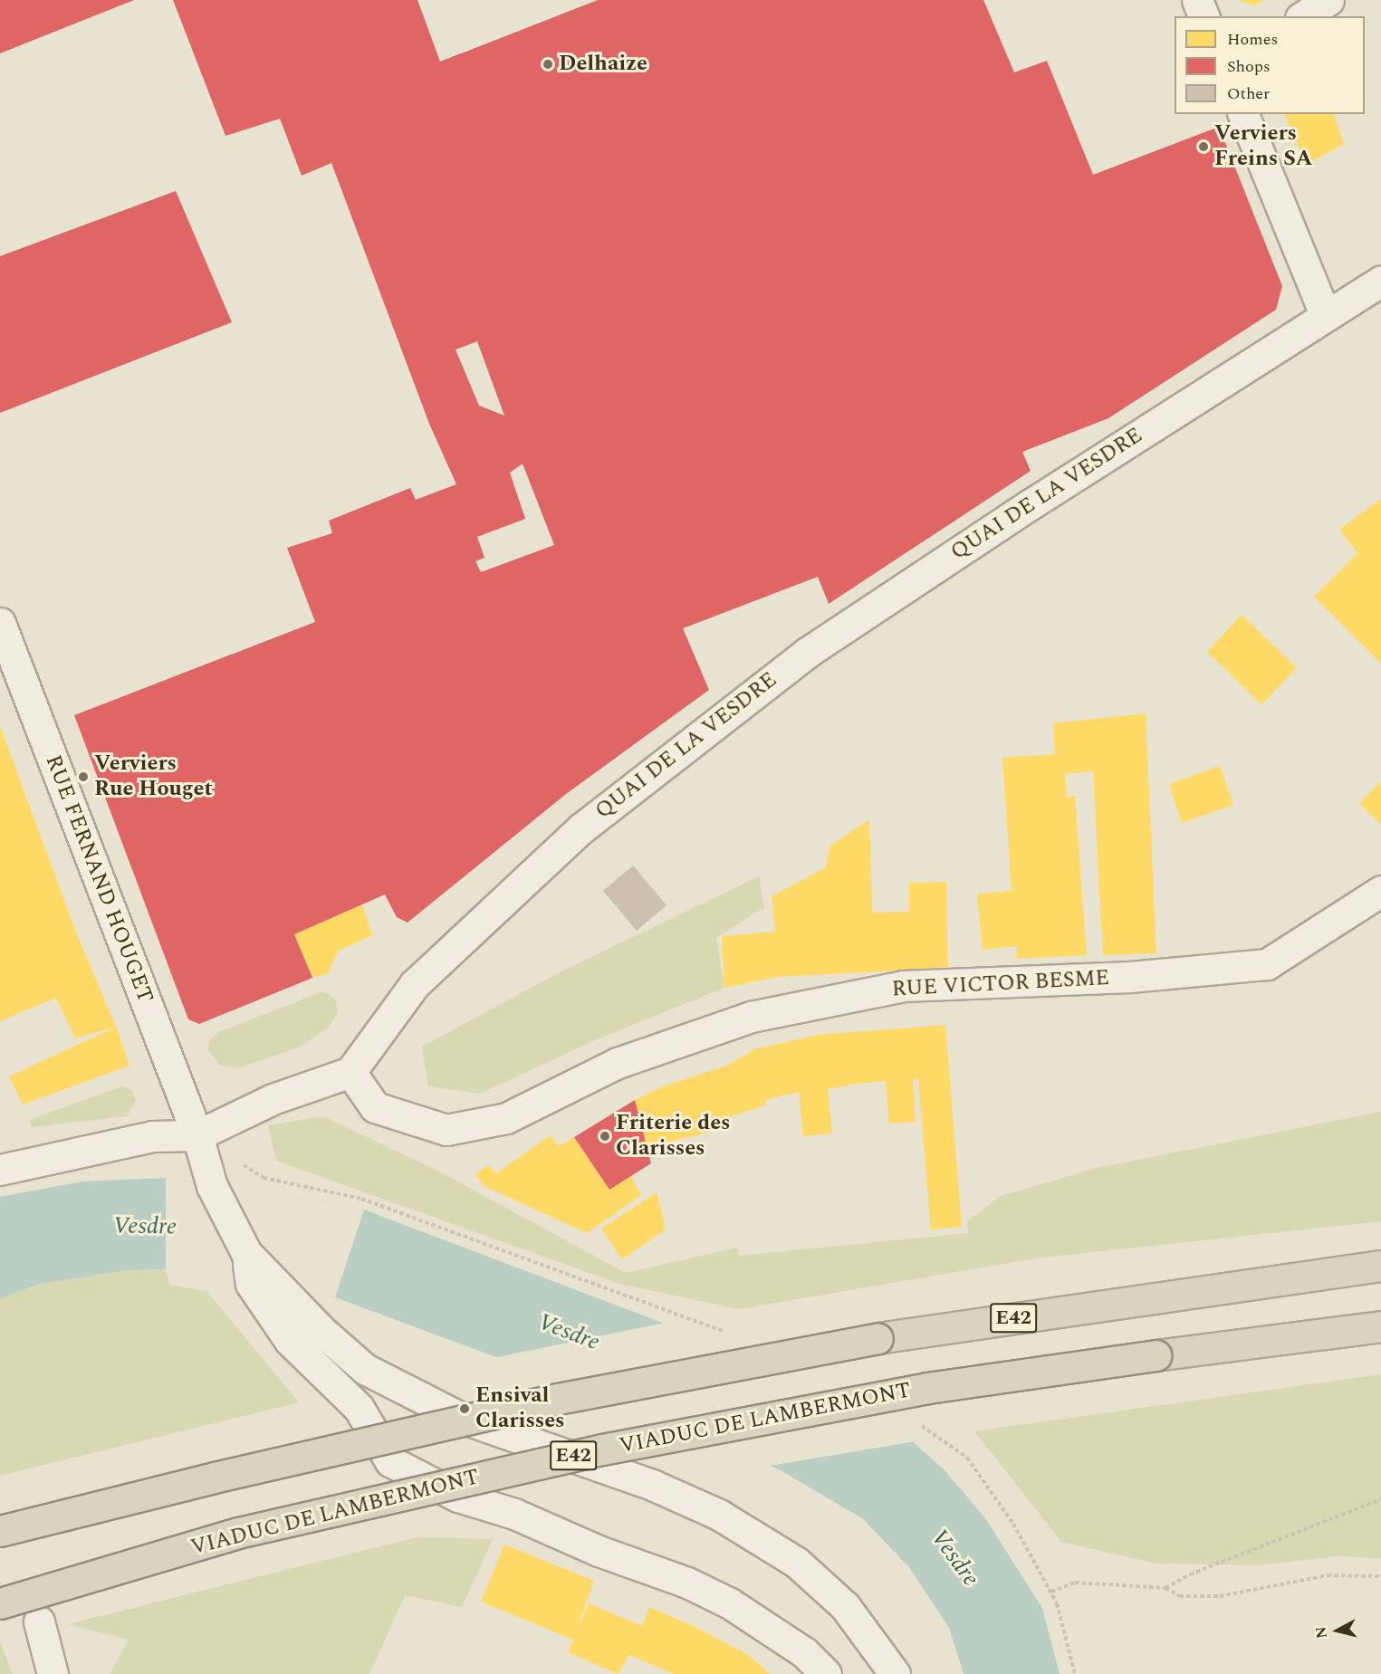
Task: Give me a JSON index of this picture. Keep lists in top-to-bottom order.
{
  "streets": {
    "highway": ["E42", "VIADUC DE LAMBERMONT"],
    "street": ["QUAI DE LA VESDRE", "RUE FERNAND HOUGET", "RUE VICTOR BESME"]
  },
  "crossings": [
    ["QUAI DE LA VESDRE", "RUE VICTOR BESME"]
  ],
  "water": ["Vesdre"],
  "places": [
    "Delhaize",
    "Verviers Freins SA",
    "Verviers Rue Houget",
    "Friterie des Clarisses",
    "Ensival Clarisses"
  ],
  "legend": ["Homes", "Shops", "Other"],
  "north": "left"
}
